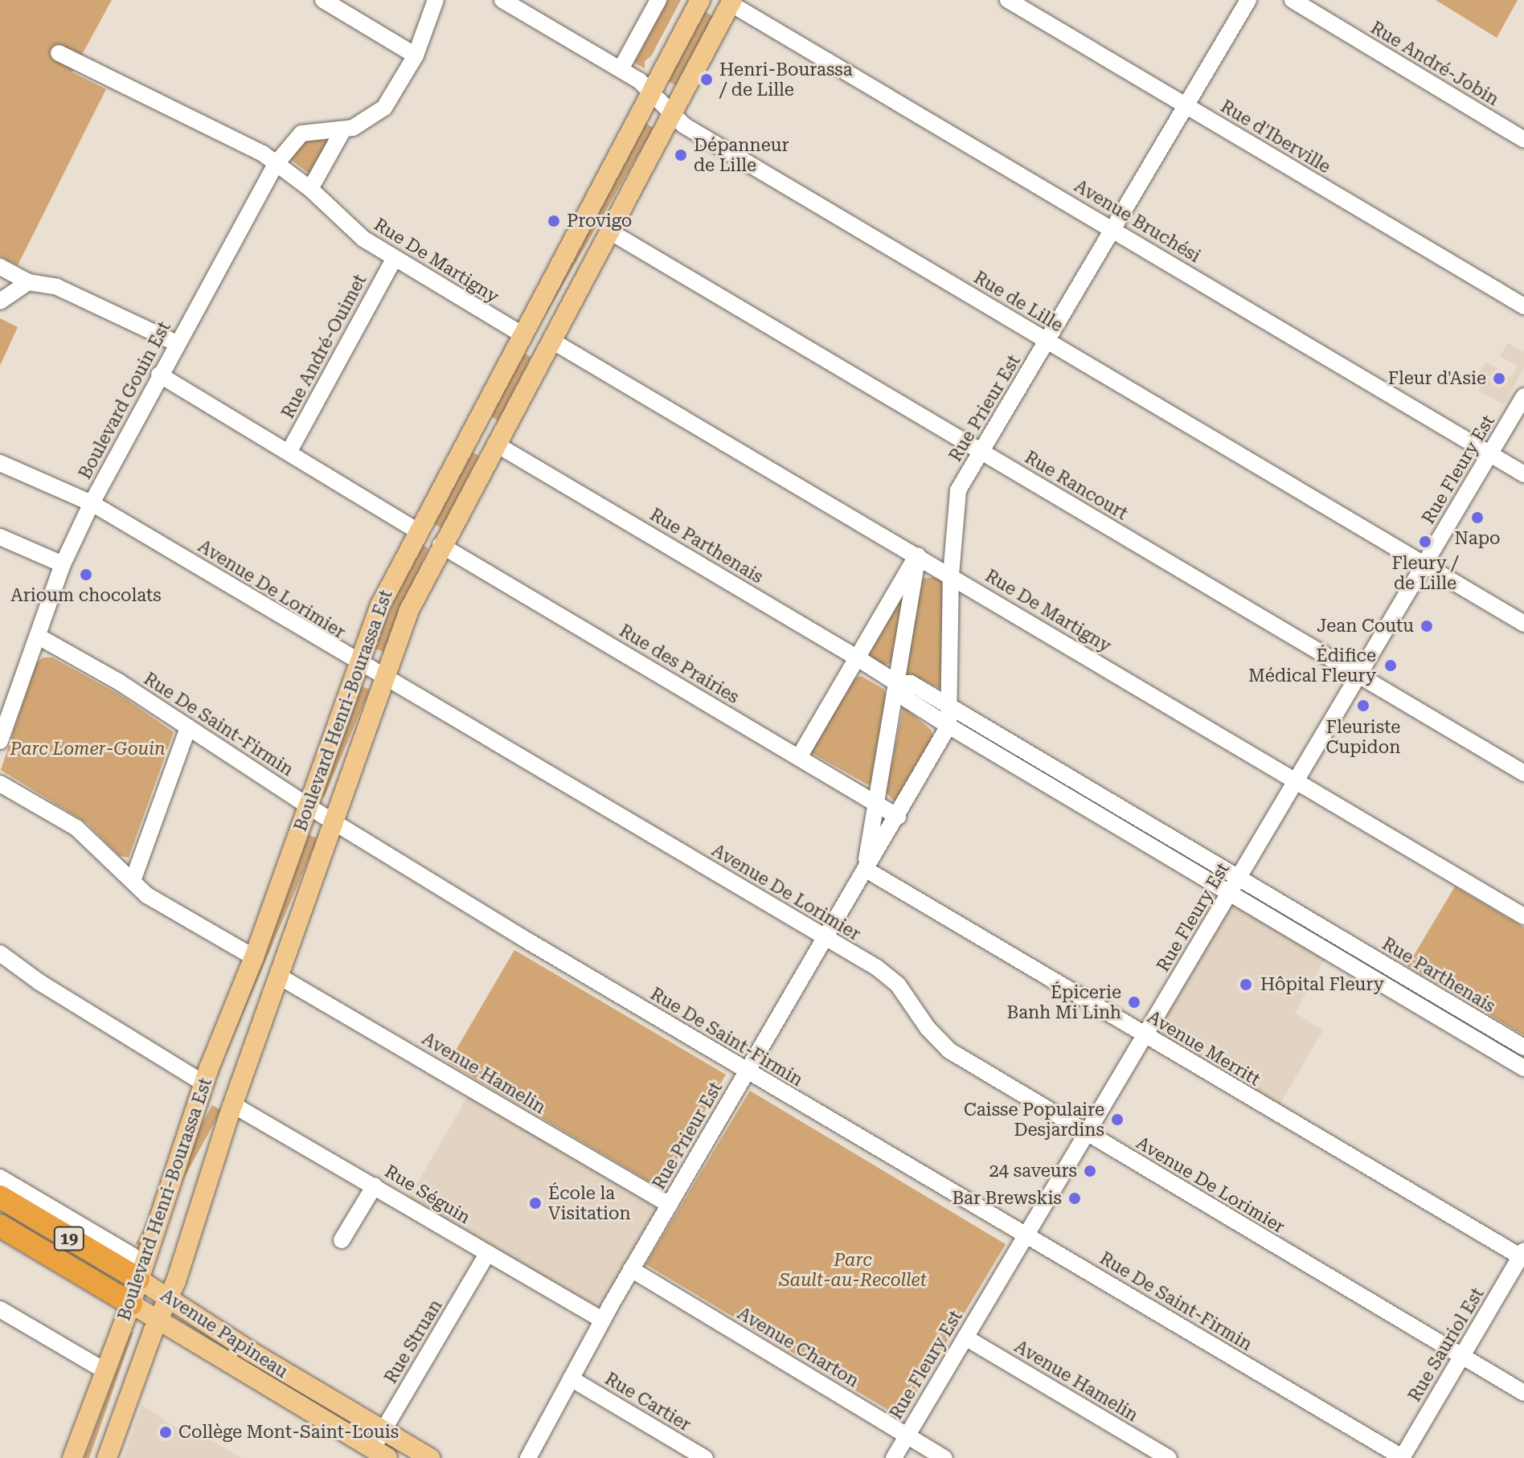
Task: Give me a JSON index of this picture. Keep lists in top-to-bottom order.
{
  "streets": {
    "highway": ["19"],
    "main road": ["Boulevard Henri-Bourassa Est", "Avenue Papineau"],
    "street": [
      "Rue André-Jobin",
      "Rue d'Iberville",
      "Avenue Bruchési",
      "Rue De Martigny",
      "Rue de Lille",
      "Rue André-Ouimet",
      "Boulevard Gouin Est",
      "Rue Prieur Est",
      "Rue Fleury Est",
      "Rue Rancourt",
      "Rue Parthenais",
      "Avenue De Lorimier",
      "Rue des Prairies",
      "Rue De Saint-Firmin",
      "Avenue Merritt",
      "Avenue Hamelin",
      "Rue Séguin",
      "Rue Struan",
      "Rue Sauriol Est",
      "Avenue Charton",
      "Rue Cartier"
    ]
  },
  "crossings": [
    ["Rue d'Iberville", "Rue Prieur Est"],
    ["Avenue Bruchési", "Rue Prieur Est"],
    ["Avenue Bruchési", "Rue Fleury Est"],
    ["Avenue Bruchési", "Boulevard Henri-Bourassa Est"],
    ["Rue De Martigny", "Rue André-Ouimet"],
    ["Rue De Martigny", "Boulevard Gouin Est"],
    ["Rue De Martigny", "Rue Prieur Est"],
    ["Rue De Martigny", "Rue Fleury Est"],
    ["Rue De Martigny", "Boulevard Henri-Bourassa Est"],
    ["Rue de Lille", "Rue Prieur Est"],
    ["Rue de Lille", "Rue Fleury Est"],
    ["Rue de Lille", "Boulevard Henri-Bourassa Est"],
    ["Boulevard Gouin Est", "Avenue De Lorimier"],
    ["Boulevard Gouin Est", "Rue De Saint-Firmin"],
    ["Rue Prieur Est", "Rue Rancourt"],
    ["Rue Prieur Est", "Rue Parthenais"],
    ["Rue Prieur Est", "Avenue De Lorimier"],
    ["Rue Prieur Est", "Rue des Prairies"],
    ["Rue Prieur Est", "Rue De Saint-Firmin"],
    ["Rue Prieur Est", "Avenue Merritt"],
    ["Rue Prieur Est", "Avenue Hamelin"],
    ["Rue Prieur Est", "Rue Séguin"],
    ["Rue Prieur Est", "Avenue Charton"],
    ["Rue Prieur Est", "Rue Cartier"],
    ["Rue Fleury Est", "Rue Rancourt"],
    ["Rue Fleury Est", "Rue Parthenais"],
    ["Rue Fleury Est", "Avenue De Lorimier"],
    ["Rue Fleury Est", "Rue De Saint-Firmin"],
    ["Rue Fleury Est", "Avenue Merritt"],
    ["Rue Fleury Est", "Avenue Hamelin"],
    ["Rue Fleury Est", "Avenue Charton"],
    ["Rue Rancourt", "Boulevard Henri-Bourassa Est"],
    ["Rue Parthenais", "Boulevard Henri-Bourassa Est"],
    ["Avenue De Lorimier", "Boulevard Henri-Bourassa Est"],
    ["Avenue De Lorimier", "Rue Sauriol Est"],
    ["Rue des Prairies", "Boulevard Henri-Bourassa Est"],
    ["Boulevard Henri-Bourassa Est", "Rue De Saint-Firmin"],
    ["Boulevard Henri-Bourassa Est", "Avenue Hamelin"],
    ["Boulevard Henri-Bourassa Est", "Rue Séguin"],
    ["Boulevard Henri-Bourassa Est", "19"],
    ["Boulevard Henri-Bourassa Est", "Avenue Papineau"],
    ["Rue De Saint-Firmin", "Rue Sauriol Est"],
    ["Avenue Merritt", "Rue Sauriol Est"],
    ["Rue Séguin", "Rue Struan"],
    ["19", "Avenue Papineau"],
    ["Avenue Papineau", "Rue Struan"]
  ],
  "parks": ["Parc Lomer-Gouin", "Parc Sault-au-Recollet"],
  "places": [
    "Henri-Bourassa / de Lille",
    "Dépanneur de Lille",
    "Provigo",
    "Fleur d'Asie",
    "Napo",
    "Fleury / de Lille",
    "Arioum chocolats",
    "Jean Coutu",
    "Édifice Médical Fleury",
    "Fleuriste Cupidon",
    "Hôpital Fleury",
    "Épicerie Banh Mi Linh",
    "Caisse Populaire Desjardins",
    "24 saveurs",
    "Bar Brewskis",
    "École la Visitation",
    "Collège Mont-Saint-Louis"
  ]
}
